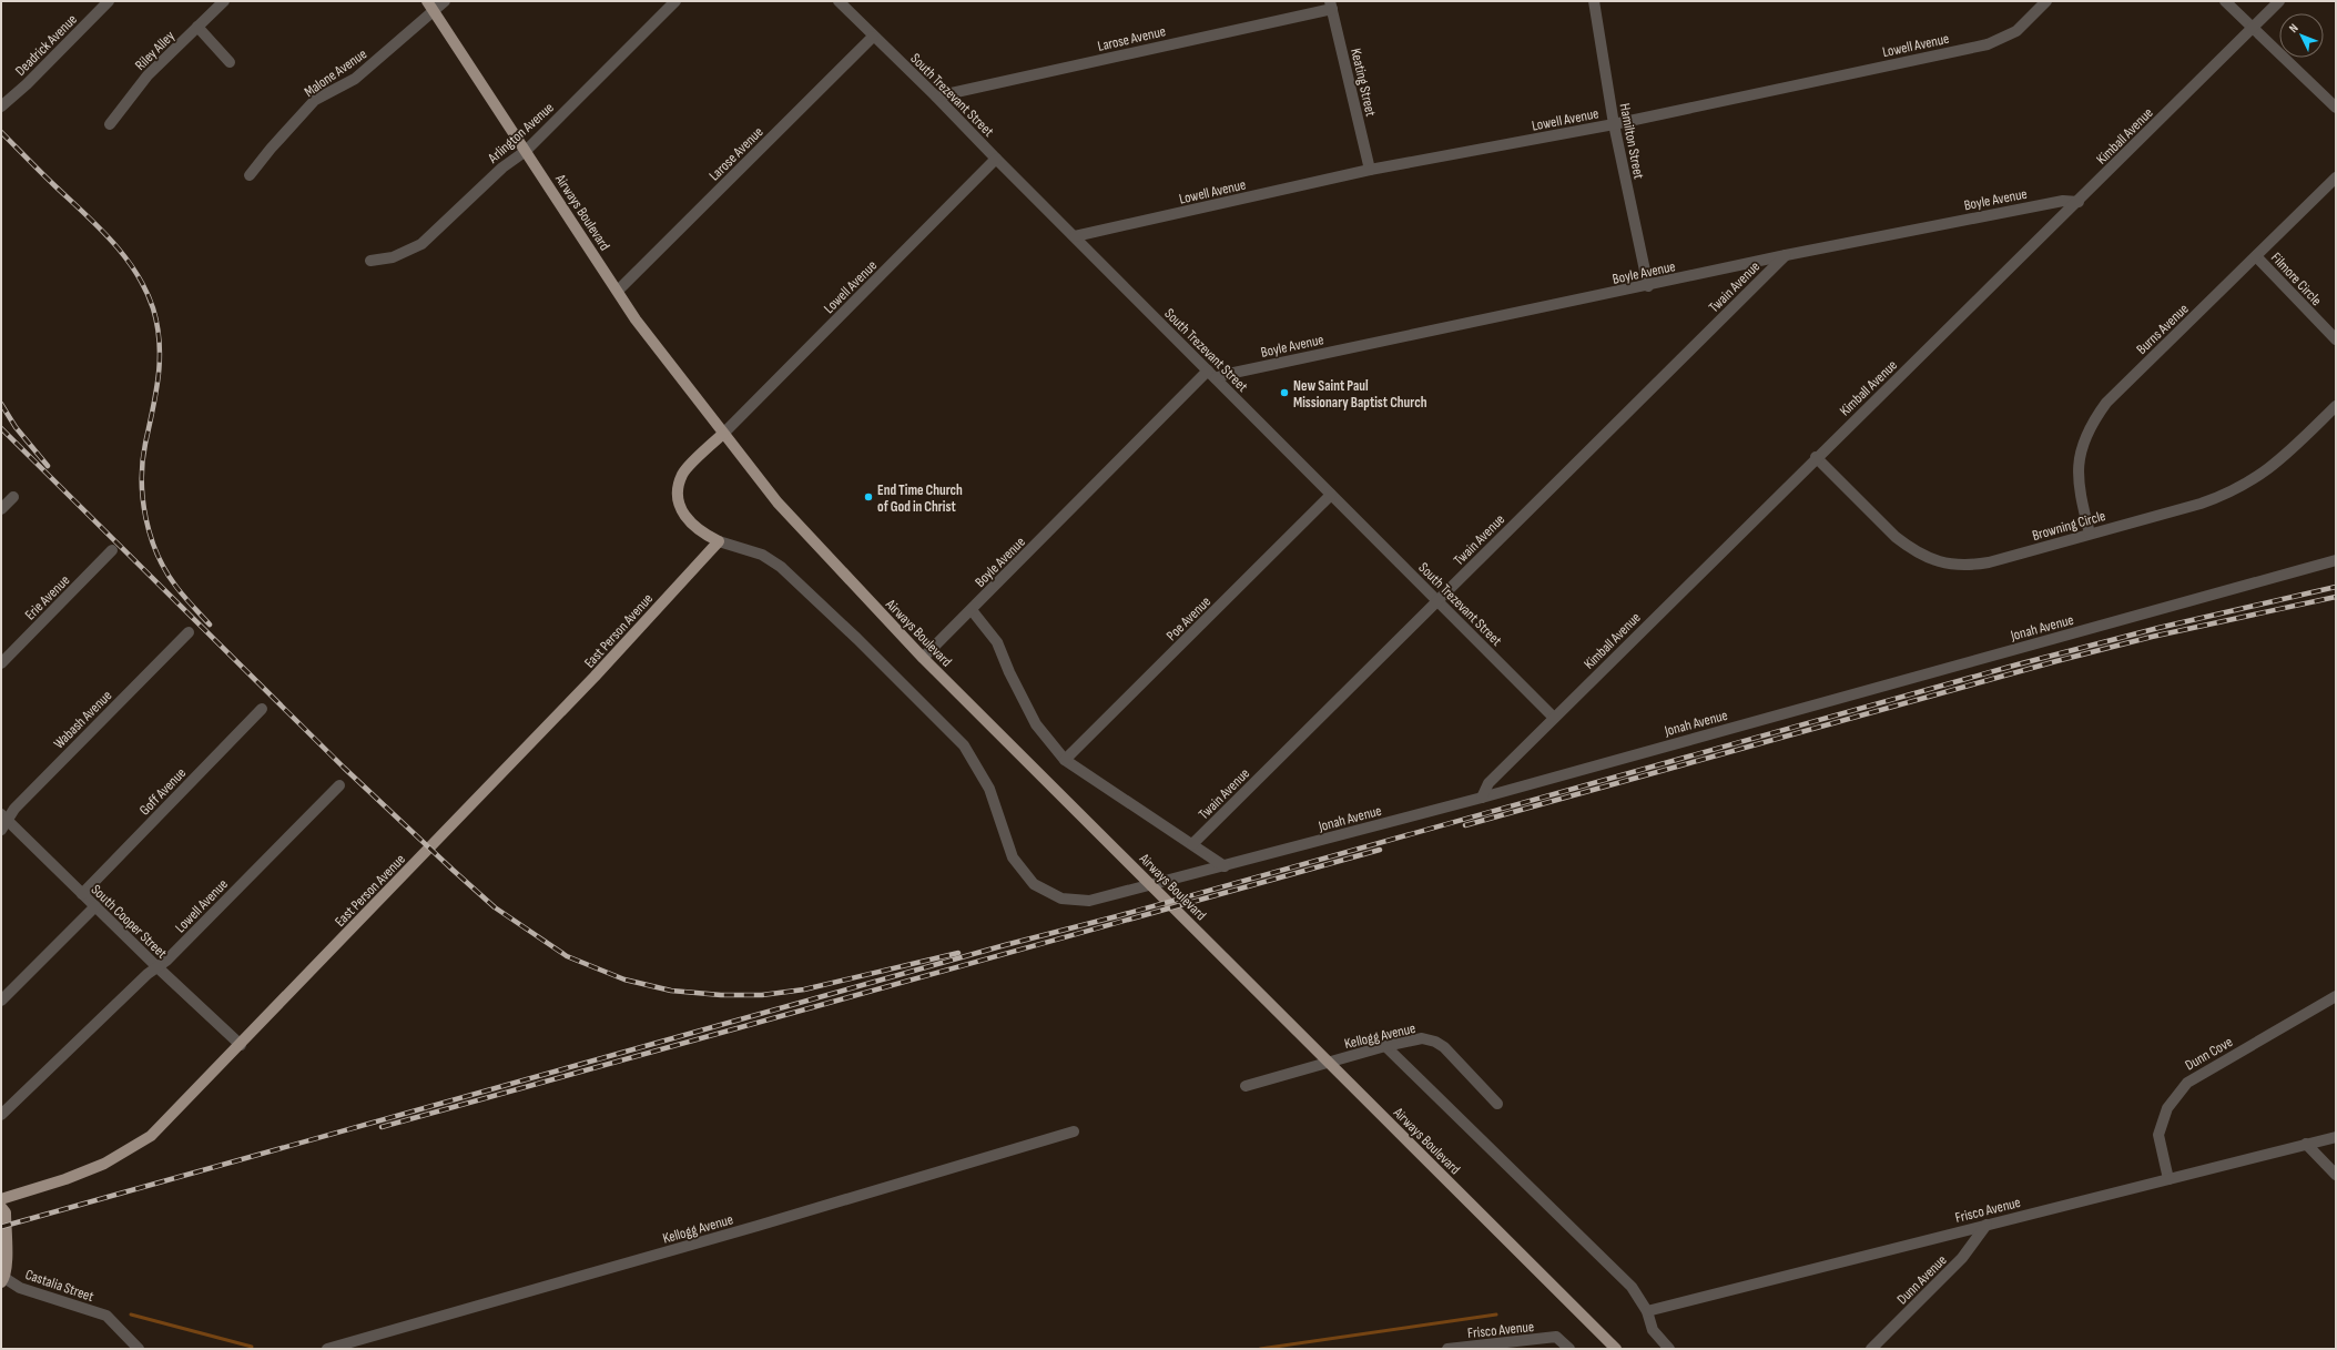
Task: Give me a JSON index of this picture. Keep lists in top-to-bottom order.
{
  "streets": {
    "main road": ["Airways Boulevard", "East Person Avenue", "Castalia Street"],
    "street": [
      "Larose Avenue",
      "Deadrick Avenue",
      "Lowell Avenue",
      "Riley Alley",
      "Malone Avenue",
      "Keating Street",
      "South Trezevant Street",
      "Arlington Avenue",
      "Kimball Avenue",
      "Hamilton Street",
      "Boyle Avenue",
      "Filmore Circle",
      "Twain Avenue",
      "Burns Avenue",
      "Browning Circle",
      "Erie Avenue",
      "Poe Avenue",
      "Jonah Avenue",
      "Wabash Avenue",
      "Goff Avenue",
      "South Cooper Street",
      "Kellogg Avenue",
      "Dunn Cove",
      "Frisco Avenue",
      "Dunn Avenue"
    ]
  },
  "crossings": [
    ["Larose Avenue", "Keating Street"],
    ["Larose Avenue", "South Trezevant Street"],
    ["Larose Avenue", "Airways Boulevard"],
    ["Lowell Avenue", "Keating Street"],
    ["Lowell Avenue", "South Trezevant Street"],
    ["Lowell Avenue", "Hamilton Street"],
    ["Lowell Avenue", "Airways Boulevard"],
    ["Lowell Avenue", "South Cooper Street"],
    ["Malone Avenue", "Airways Boulevard"],
    ["South Trezevant Street", "Kimball Avenue"],
    ["South Trezevant Street", "Boyle Avenue"],
    ["South Trezevant Street", "Twain Avenue"],
    ["South Trezevant Street", "Poe Avenue"],
    ["Arlington Avenue", "Airways Boulevard"],
    ["Kimball Avenue", "Boyle Avenue"],
    ["Kimball Avenue", "Browning Circle"],
    ["Kimball Avenue", "Jonah Avenue"],
    ["Hamilton Street", "Boyle Avenue"],
    ["Boyle Avenue", "Airways Boulevard"],
    ["Boyle Avenue", "Twain Avenue"],
    ["Filmore Circle", "Burns Avenue"],
    ["Burns Avenue", "Browning Circle"],
    ["Jonah Avenue", "East Person Avenue"],
    ["East Person Avenue", "South Cooper Street"],
    ["Wabash Avenue", "South Cooper Street"],
    ["Goff Avenue", "South Cooper Street"],
    ["Dunn Cove", "Frisco Avenue"],
    ["Frisco Avenue", "Dunn Avenue"]
  ],
  "places": ["New Saint Paul Missionary Baptist Church", "End Time Church of God in Christ"],
  "north": "top left"
}
